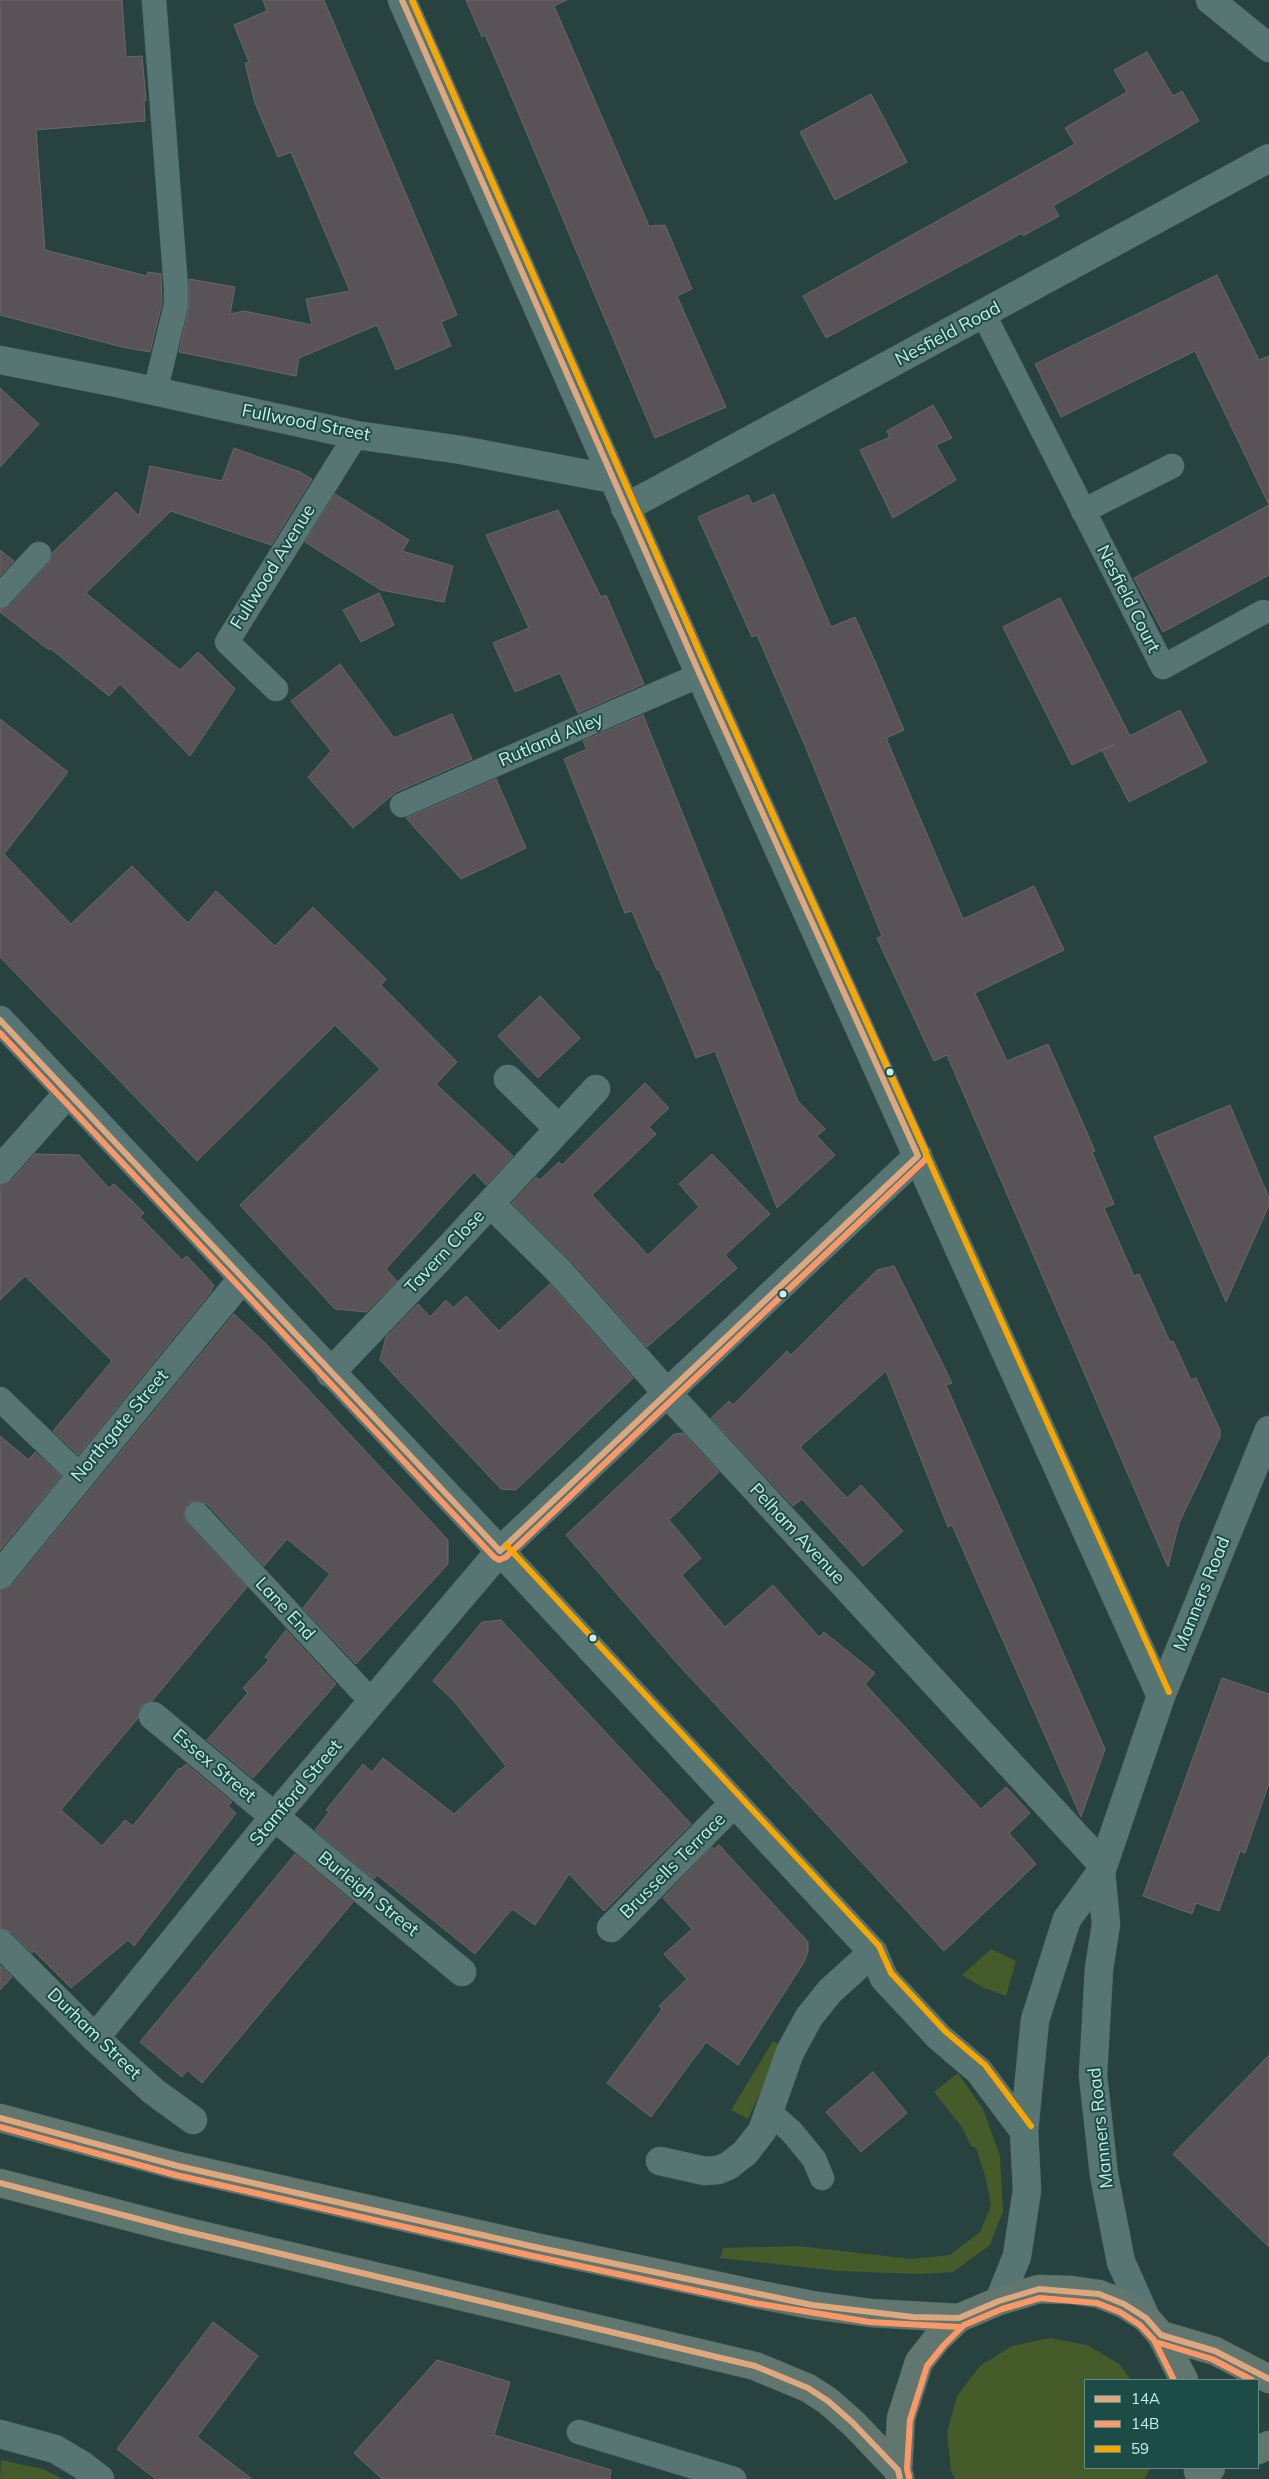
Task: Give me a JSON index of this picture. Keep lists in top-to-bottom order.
{
  "streets": {
    "street": [
      "Nesfield Road",
      "Fullwood Street",
      "Tavern Close",
      "Northgate Street",
      "Pelham Avenue",
      "Manners Road",
      "Essex Street",
      "Stamford Street",
      "Brussells Terrace",
      "Burleigh Street",
      "Durham Street"
    ],
    "lane": [
      "Fullwood Avenue",
      "Nesfield Court",
      "Rutland Alley",
      "Lane End"
    ]
  },
  "crossings": [
    ["Nesfield Road", "Nesfield Court"],
    ["Fullwood Street", "Fullwood Avenue"],
    ["Tavern Close", "Pelham Avenue"],
    ["Pelham Avenue", "Manners Road"],
    ["Pelham Avenue", "Stamford Street"],
    ["Lane End", "Stamford Street"],
    ["Essex Street", "Stamford Street"],
    ["Essex Street", "Burleigh Street"],
    ["Stamford Street", "Burleigh Street"],
    ["Stamford Street", "Durham Street"]
  ],
  "lines": ["transit line 14A", "transit line 14B", "transit line 59"],
  "legend": ["14A", "14B", "59"]
}
